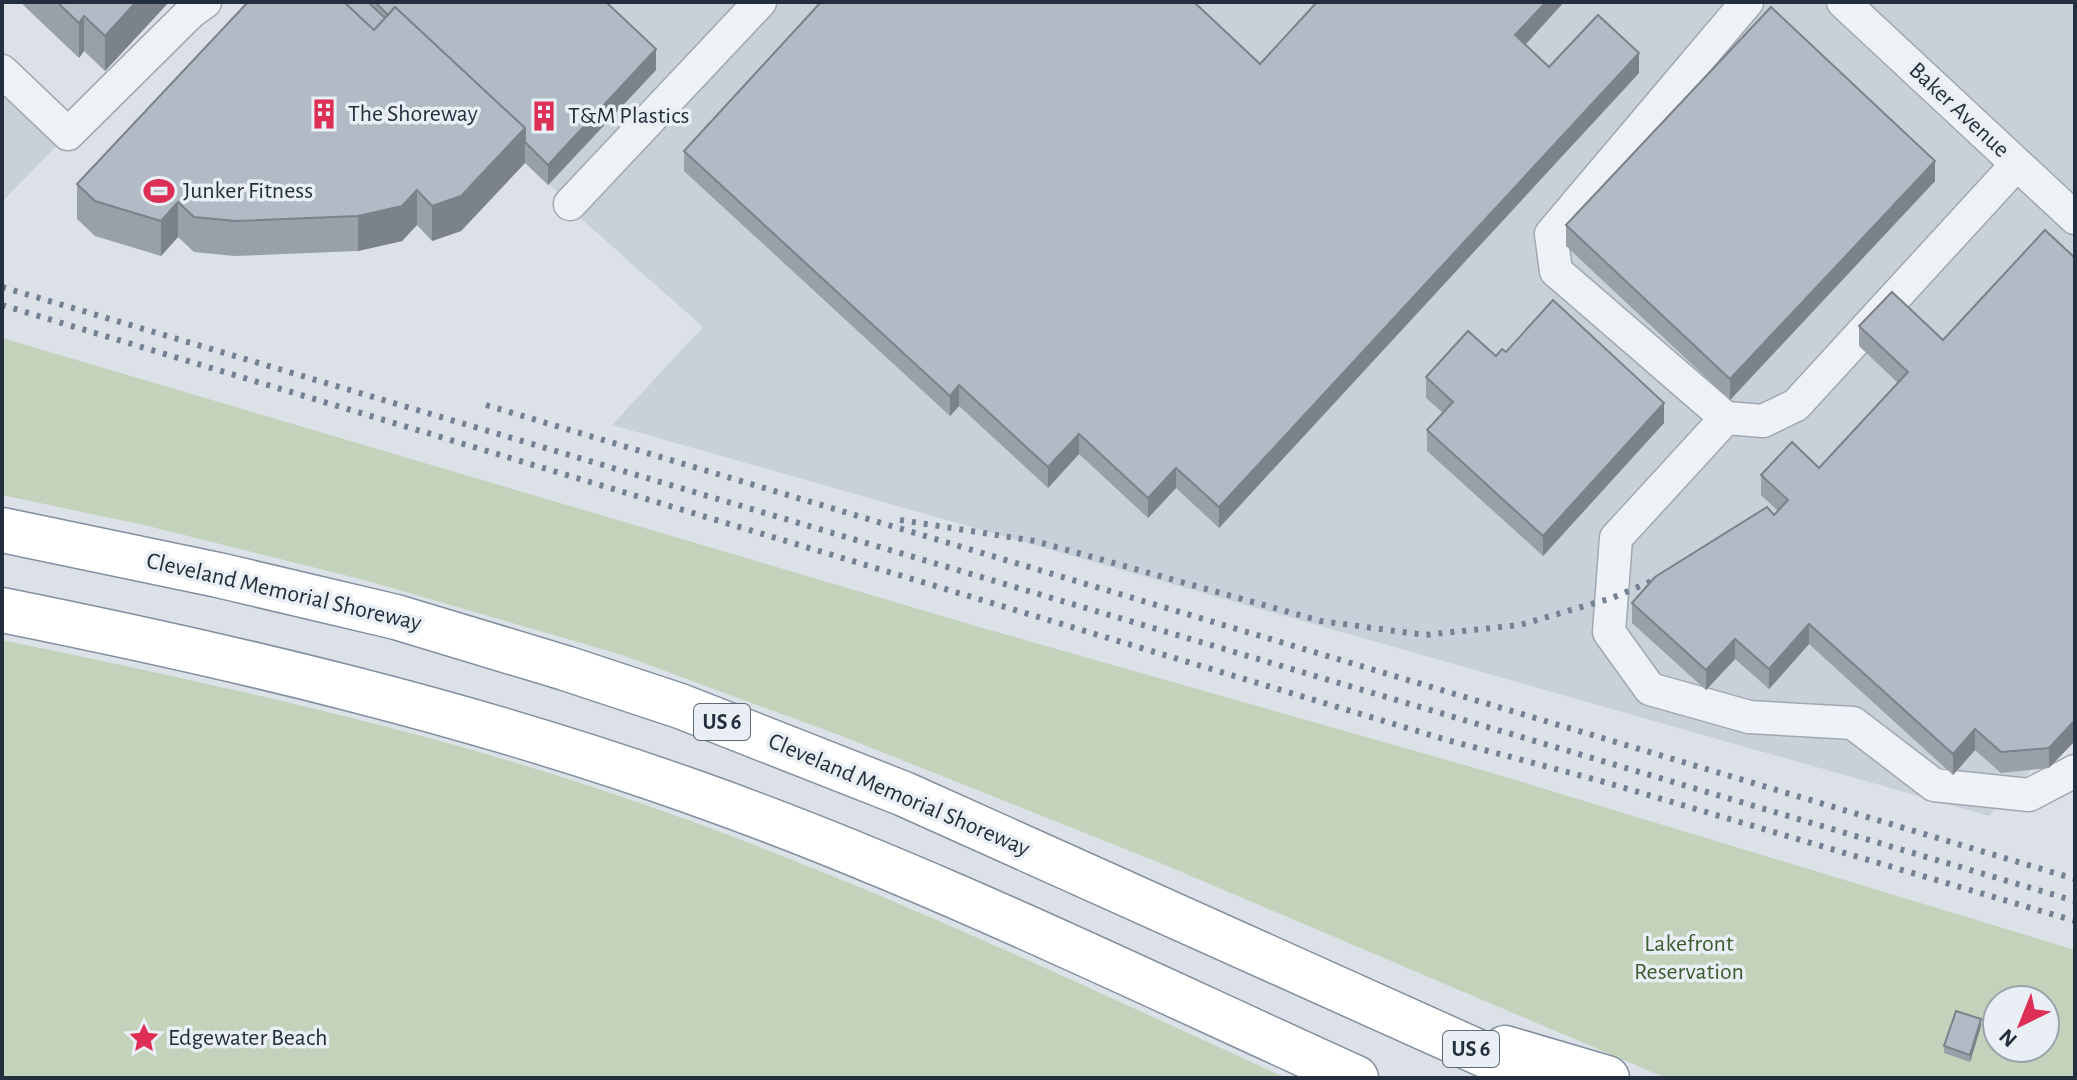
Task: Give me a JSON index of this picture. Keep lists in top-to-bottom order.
{
  "streets": {
    "highway": ["Cleveland Memorial Shoreway", "US 6"],
    "street": ["Baker Avenue"]
  },
  "parks": ["Lakefront Reservation"],
  "places": {
    "building": ["The Shoreway", "T&M Plastics"],
    "sports": ["Junker Fitness"],
    "place": ["Edgewater Beach"]
  },
  "north": "bottom left"
}
